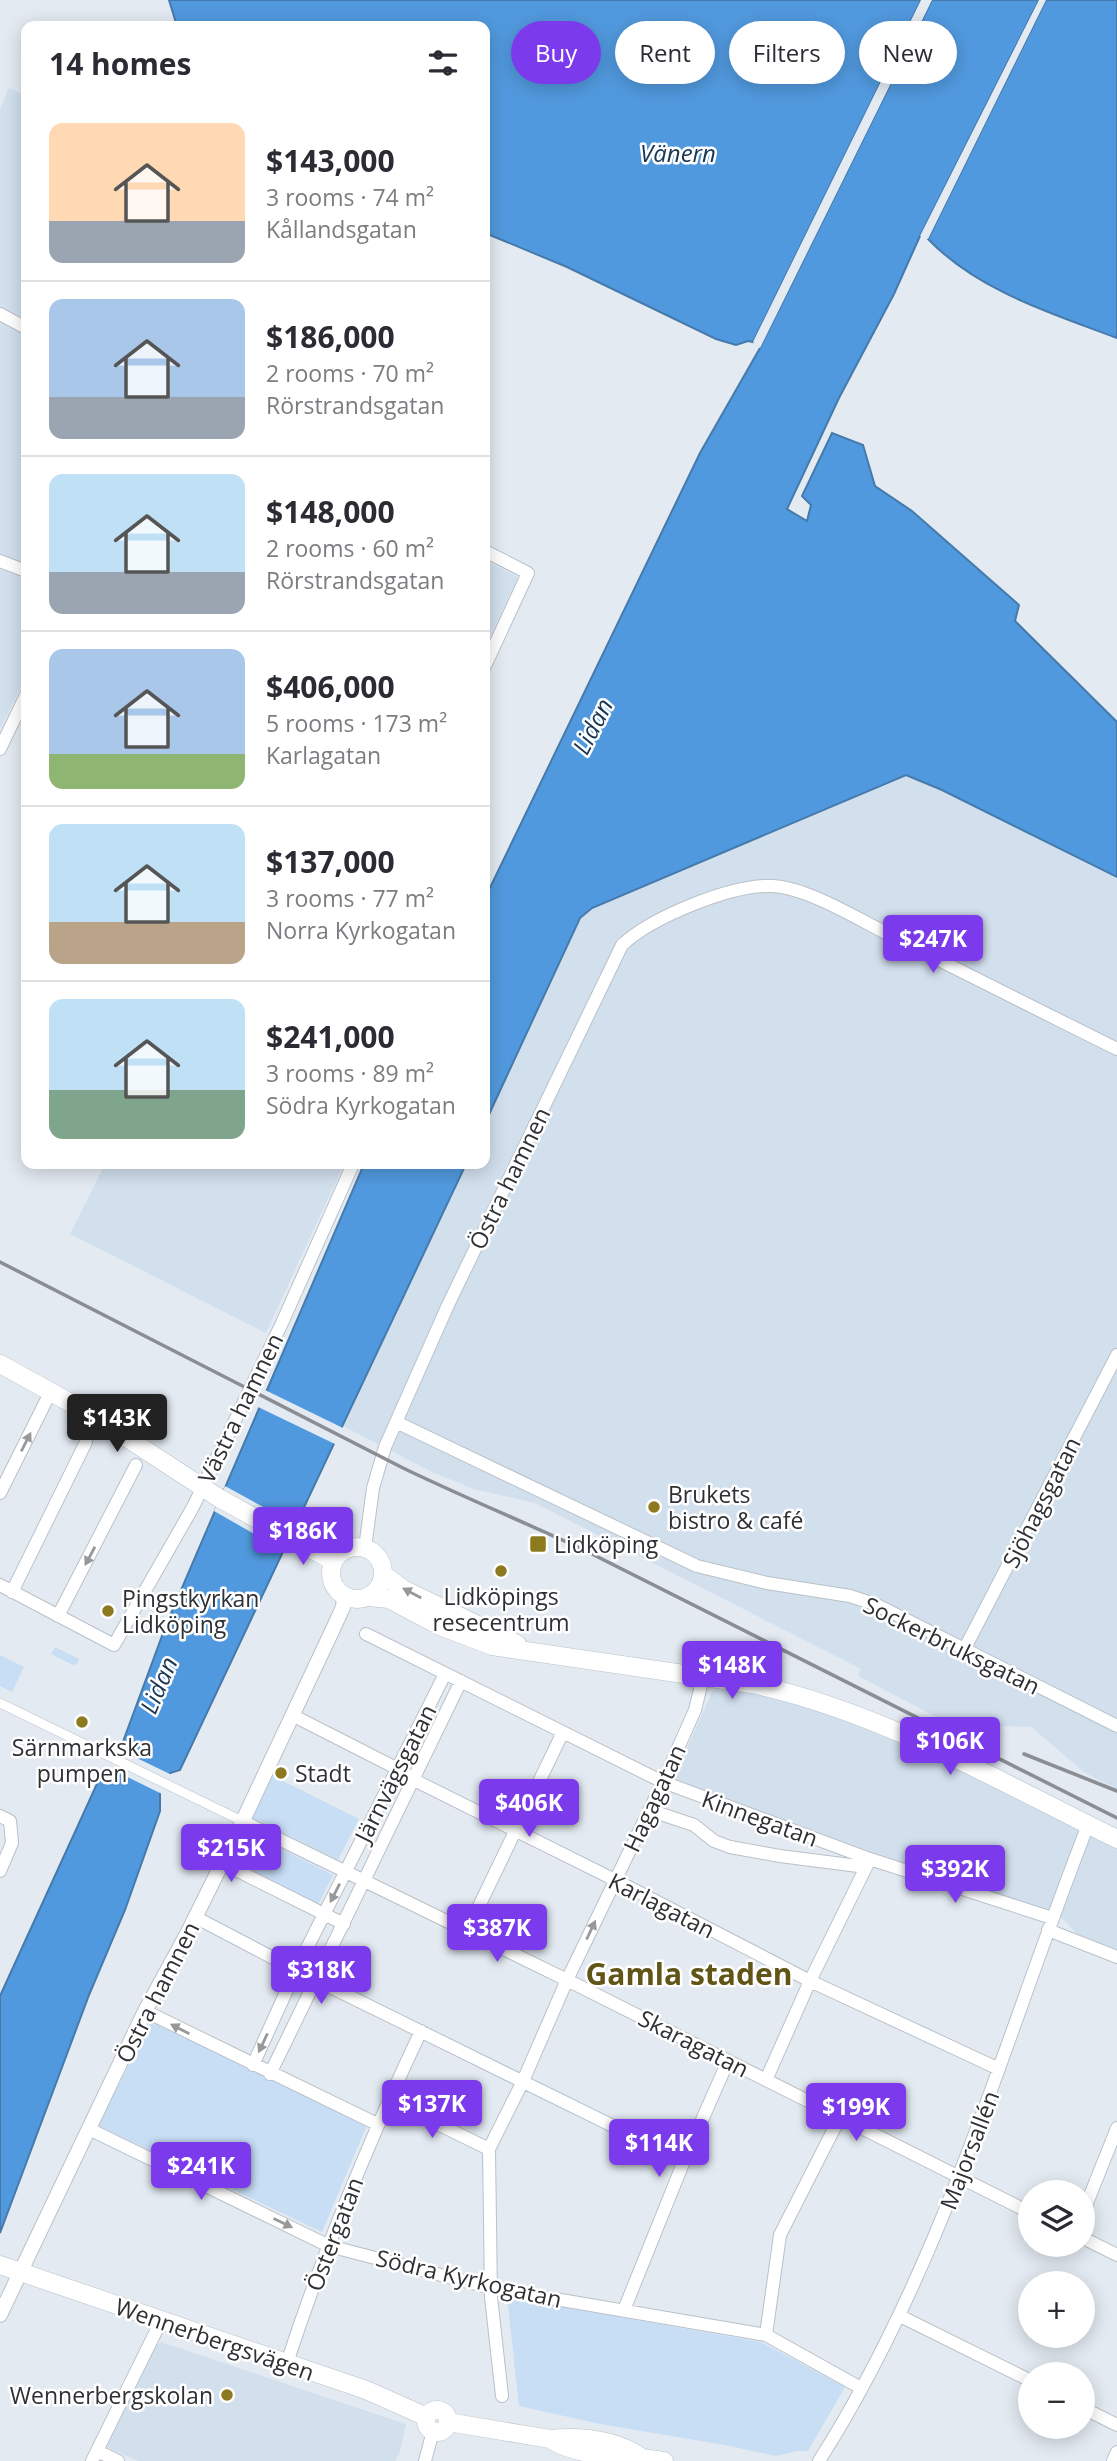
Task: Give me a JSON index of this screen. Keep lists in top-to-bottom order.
{
  "streets": {
    "main road": ["Wennerbergsvägen"],
    "street": [
      "Östra hamnen",
      "Västra hamnen",
      "Sjöhagsgatan",
      "Sockerbruksgatan",
      "Järnvägsgatan",
      "Hagagatan",
      "Kinnegatan",
      "Karlagatan",
      "Skaragatan",
      "Majorsallén",
      "Östergatan",
      "Södra Kyrkogatan"
    ]
  },
  "crossings": [
    ["Östra hamnen", "Sockerbruksgatan"],
    ["Östra hamnen", "Karlagatan"],
    ["Östra hamnen", "Skaragatan"],
    ["Östra hamnen", "Södra Kyrkogatan"],
    ["Östra hamnen", "Wennerbergsvägen"],
    ["Sjöhagsgatan", "Sockerbruksgatan"],
    ["Järnvägsgatan", "Kinnegatan"],
    ["Järnvägsgatan", "Karlagatan"],
    ["Järnvägsgatan", "Skaragatan"],
    ["Hagagatan", "Kinnegatan"],
    ["Hagagatan", "Karlagatan"],
    ["Hagagatan", "Skaragatan"],
    ["Hagagatan", "Södra Kyrkogatan"],
    ["Kinnegatan", "Majorsallén"],
    ["Karlagatan", "Majorsallén"],
    ["Skaragatan", "Majorsallén"],
    ["Majorsallén", "Södra Kyrkogatan"],
    ["Östergatan", "Södra Kyrkogatan"],
    ["Östergatan", "Wennerbergsvägen"]
  ],
  "districts": ["Gamla staden"],
  "water": ["Vänern", "Lidan"],
  "places": {
    "other": [
      "Brukets bistro & café",
      "Lidköpings resecentrum",
      "Pingstkyrkan Lidköping",
      "Särnmarkska pumpen",
      "Stadt",
      "Wennerbergskolan"
    ],
    "transit": ["Lidköping"]
  },
  "page": {
    "chip": [
      "Buy",
      "Rent",
      "Filters",
      "New"
    ],
    "heading": "14 homes",
    "list": [
      {
        "name": "$143,000",
        "note": "3 rooms · 74 m² · Kållandsgatan"
      },
      {
        "name": "$186,000",
        "note": "2 rooms · 70 m² · Rörstrandsgatan"
      },
      {
        "name": "$148,000",
        "note": "2 rooms · 60 m² · Rörstrandsgatan"
      },
      {
        "name": "$406,000",
        "note": "5 rooms · 173 m² · Karlagatan"
      },
      {
        "name": "$137,000",
        "note": "3 rooms · 77 m² · Norra Kyrkogatan"
      },
      {
        "name": "$241,000",
        "note": "3 rooms · 89 m² · Södra Kyrkogatan"
      }
    ],
    "price": [
      "$247K",
      "$143K",
      "$186K",
      "$148K",
      "$106K",
      "$406K",
      "$215K",
      "$392K",
      "$387K",
      "$318K",
      "$137K",
      "$199K",
      "$114K",
      "$241K"
    ],
    "map_buttons": ["+", "−"]
  }
}
